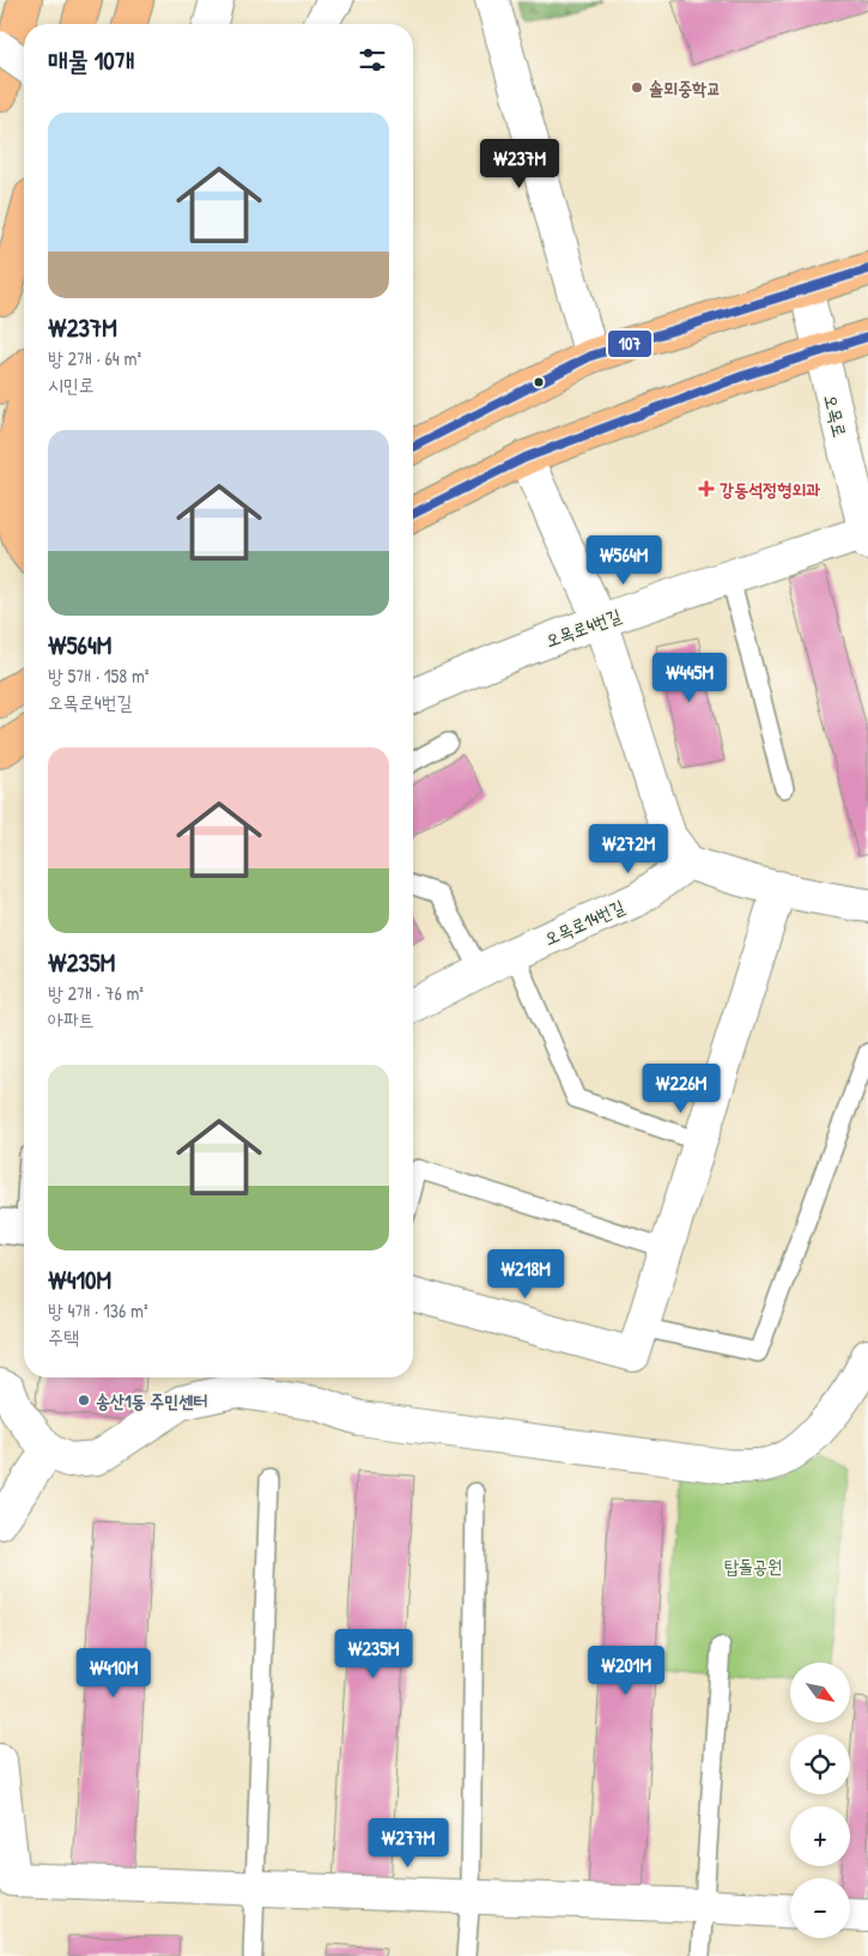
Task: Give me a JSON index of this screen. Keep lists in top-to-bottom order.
{
  "streets": {
    "street": ["오목로", "오목로4번길", "오목로14번길"]
  },
  "crossings": [
    ["오목로", "오목로4번길"]
  ],
  "parks": ["탑돌공원"],
  "places": {
    "other": ["솔뫼중학교", "송산1동 주민센터"],
    "health": ["강동석정형외과"]
  },
  "lines": ["transit line 107"],
  "north": "bottom right",
  "page": {
    "heading": "매물 10개",
    "list": [
      {
        "name": "₩237M",
        "note": "방 2개 · 64 m² · 시민로"
      },
      {
        "name": "₩564M",
        "note": "방 5개 · 158 m² · 오목로4번길"
      },
      {
        "name": "₩235M",
        "note": "방 2개 · 76 m² · 아파트"
      },
      {
        "name": "₩410M",
        "note": "방 4개 · 136 m² · 주택"
      }
    ],
    "price": [
      "₩237M",
      "₩564M",
      "₩445M",
      "₩272M",
      "₩226M",
      "₩218M",
      "₩235M",
      "₩201M",
      "₩410M",
      "₩277M"
    ],
    "map_buttons": ["+", "−"]
  }
}
